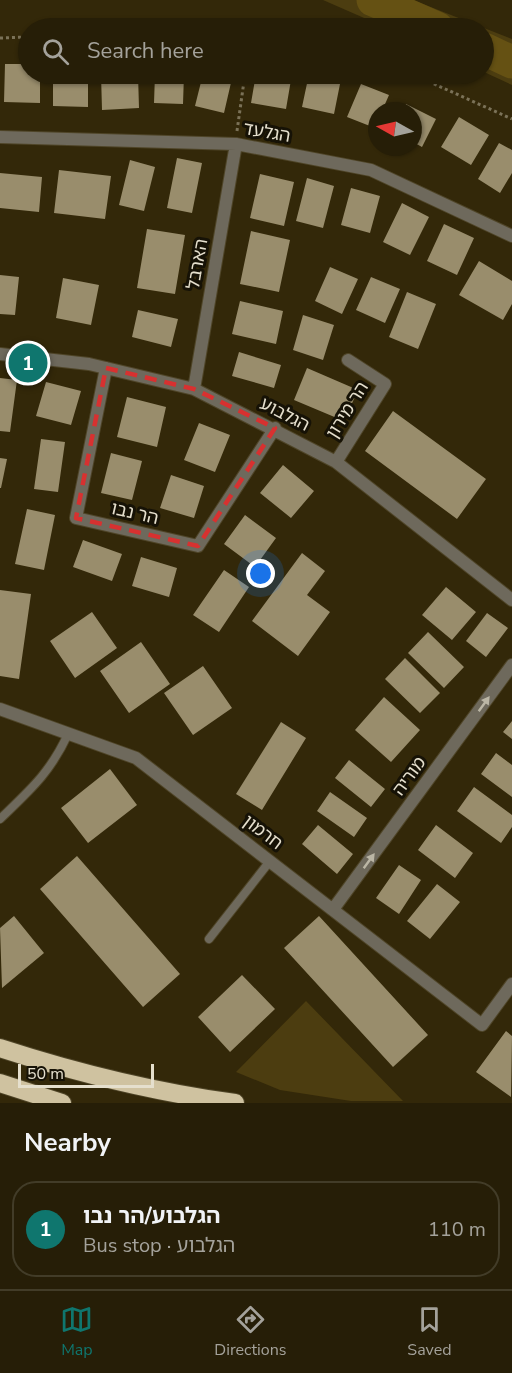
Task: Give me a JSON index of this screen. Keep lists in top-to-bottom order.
{
  "streets": {
    "street": [
      "הגלעד",
      "הארבל",
      "הר מירון",
      "הגלבוע",
      "הר נבו",
      "מוריה",
      "חרמון"
    ]
  },
  "crossings": [
    ["הגלעד", "הארבל"],
    ["הארבל", "הגלבוע"],
    ["הר מירון", "הגלבוע"],
    ["הגלבוע", "הר נבו"],
    ["מוריה", "חרמון"]
  ],
  "one_way": ["מוריה"],
  "scale_bar": "50 m",
  "north": "left",
  "page": {
    "search": "Search here",
    "pins": "1",
    "scale": "50 m",
    "heading": "Nearby",
    "list": [
      {
        "mark": "1",
        "name": "הגלבוע/הר נבו",
        "note": "Bus stop · הגלבוע",
        "value": "110 m"
      }
    ],
    "nav": ["Map", "Directions", "Saved"]
  }
}
